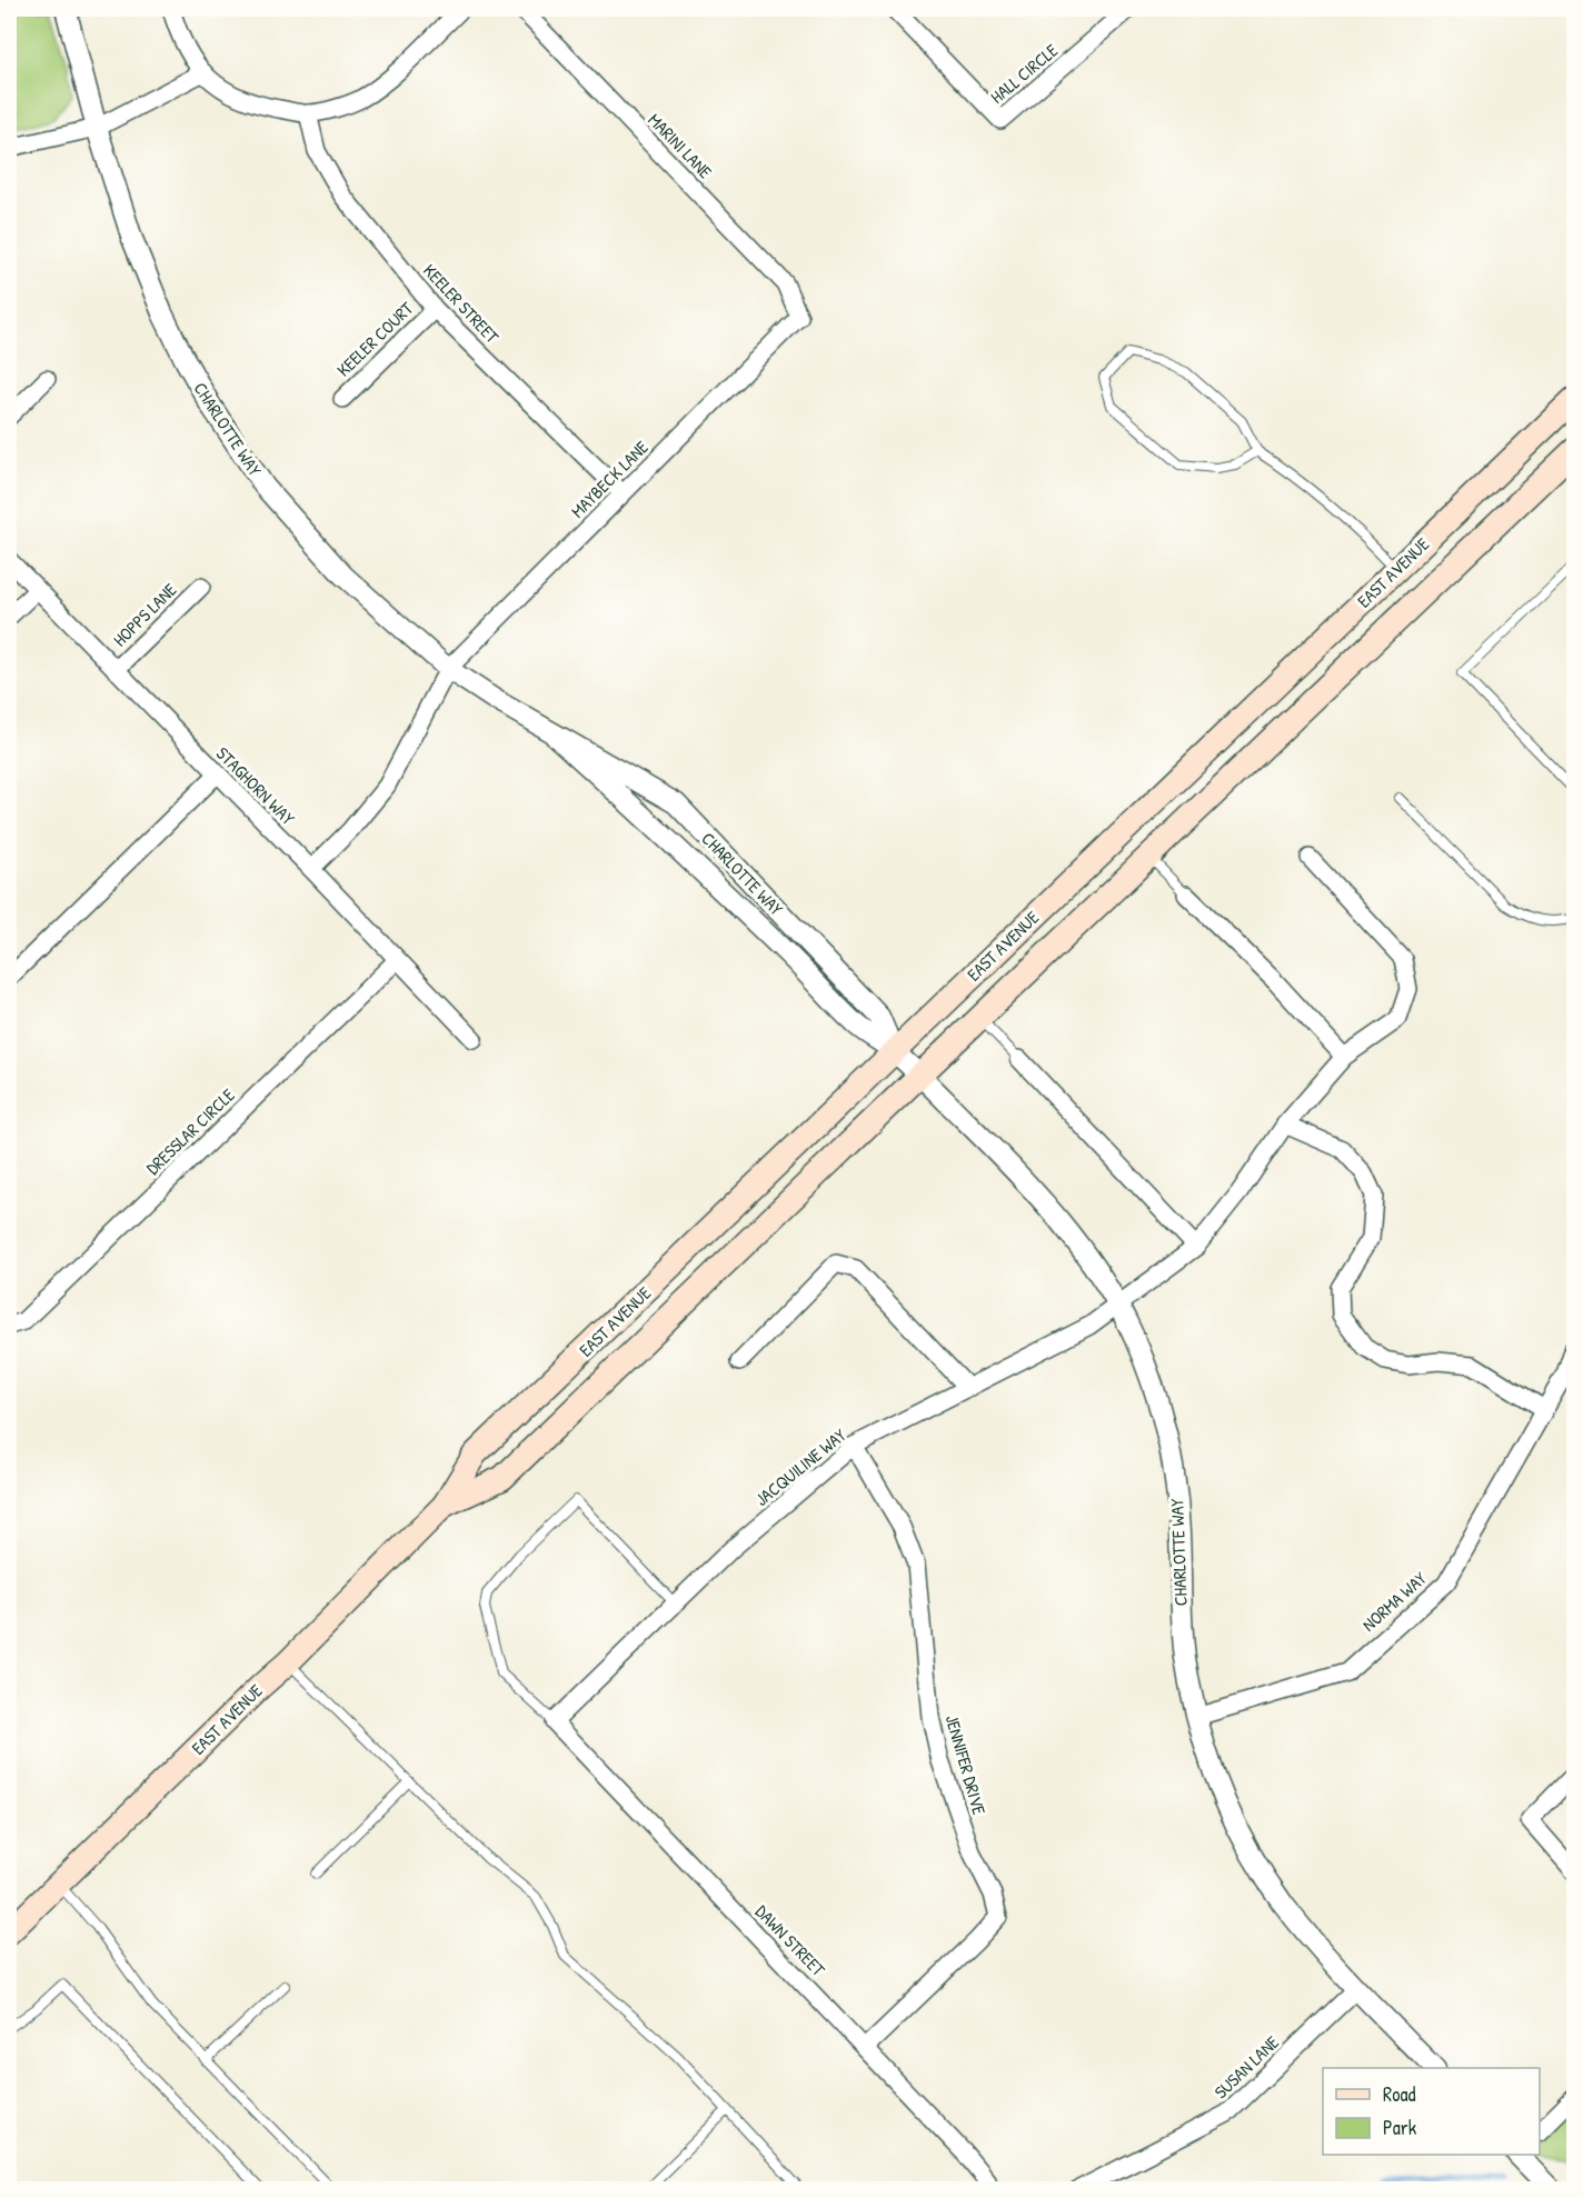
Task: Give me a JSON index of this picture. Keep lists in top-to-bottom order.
{
  "streets": {
    "main road": ["EAST AVENUE"],
    "street": [
      "HALL CIRCLE",
      "MARINI LANE",
      "KEELER STREET",
      "KEELER COURT",
      "CHARLOTTE WAY",
      "MAYBECK LANE",
      "HOPPS LANE",
      "STAGHORN WAY",
      "DRESSLAR CIRCLE",
      "JACQUILINE WAY",
      "NORMA WAY",
      "JENNIFER DRIVE",
      "DAWN STREET",
      "SUSAN LANE"
    ]
  },
  "crossings": [
    ["MARINI LANE", "MAYBECK LANE"],
    ["KEELER STREET", "KEELER COURT"],
    ["KEELER STREET", "MAYBECK LANE"],
    ["CHARLOTTE WAY", "MAYBECK LANE"],
    ["CHARLOTTE WAY", "EAST AVENUE"],
    ["CHARLOTTE WAY", "JACQUILINE WAY"],
    ["CHARLOTTE WAY", "NORMA WAY"],
    ["CHARLOTTE WAY", "SUSAN LANE"],
    ["MAYBECK LANE", "STAGHORN WAY"],
    ["HOPPS LANE", "STAGHORN WAY"],
    ["STAGHORN WAY", "DRESSLAR CIRCLE"],
    ["JACQUILINE WAY", "JENNIFER DRIVE"],
    ["JACQUILINE WAY", "DAWN STREET"],
    ["JENNIFER DRIVE", "DAWN STREET"]
  ],
  "legend": ["Road", "Park"]
}
